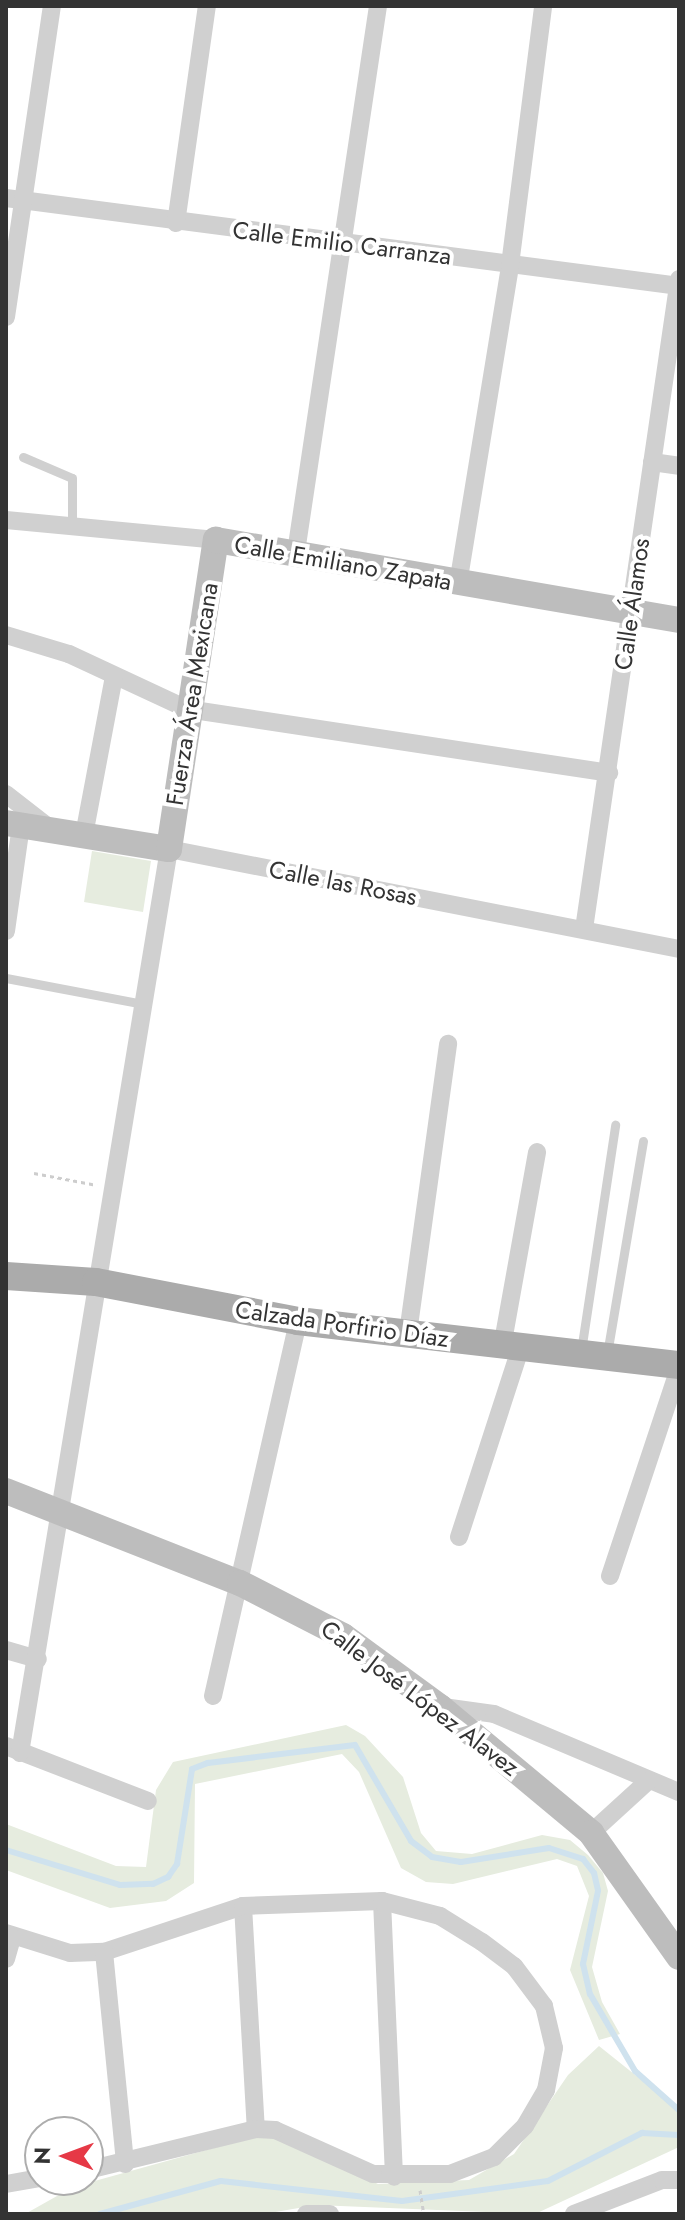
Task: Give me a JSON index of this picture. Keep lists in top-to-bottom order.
{
  "streets": {
    "main road": [
      "Calle Emiliano Zapata",
      "Fuerza Área Mexicana",
      "Calle las Rosas",
      "Calzada Porfirio Díaz",
      "Calle José López Alavez"
    ],
    "street": ["Calle Emilio Carranza", "Calle Álamos"]
  },
  "crossings": [
    ["Calle Emilio Carranza", "Calle Álamos"],
    ["Calle Emiliano Zapata", "Calle Álamos"],
    ["Calle Emiliano Zapata", "Fuerza Área Mexicana"],
    ["Calle Álamos", "Calle las Rosas"],
    ["Fuerza Área Mexicana", "Calle las Rosas"]
  ],
  "north": "left"
}
